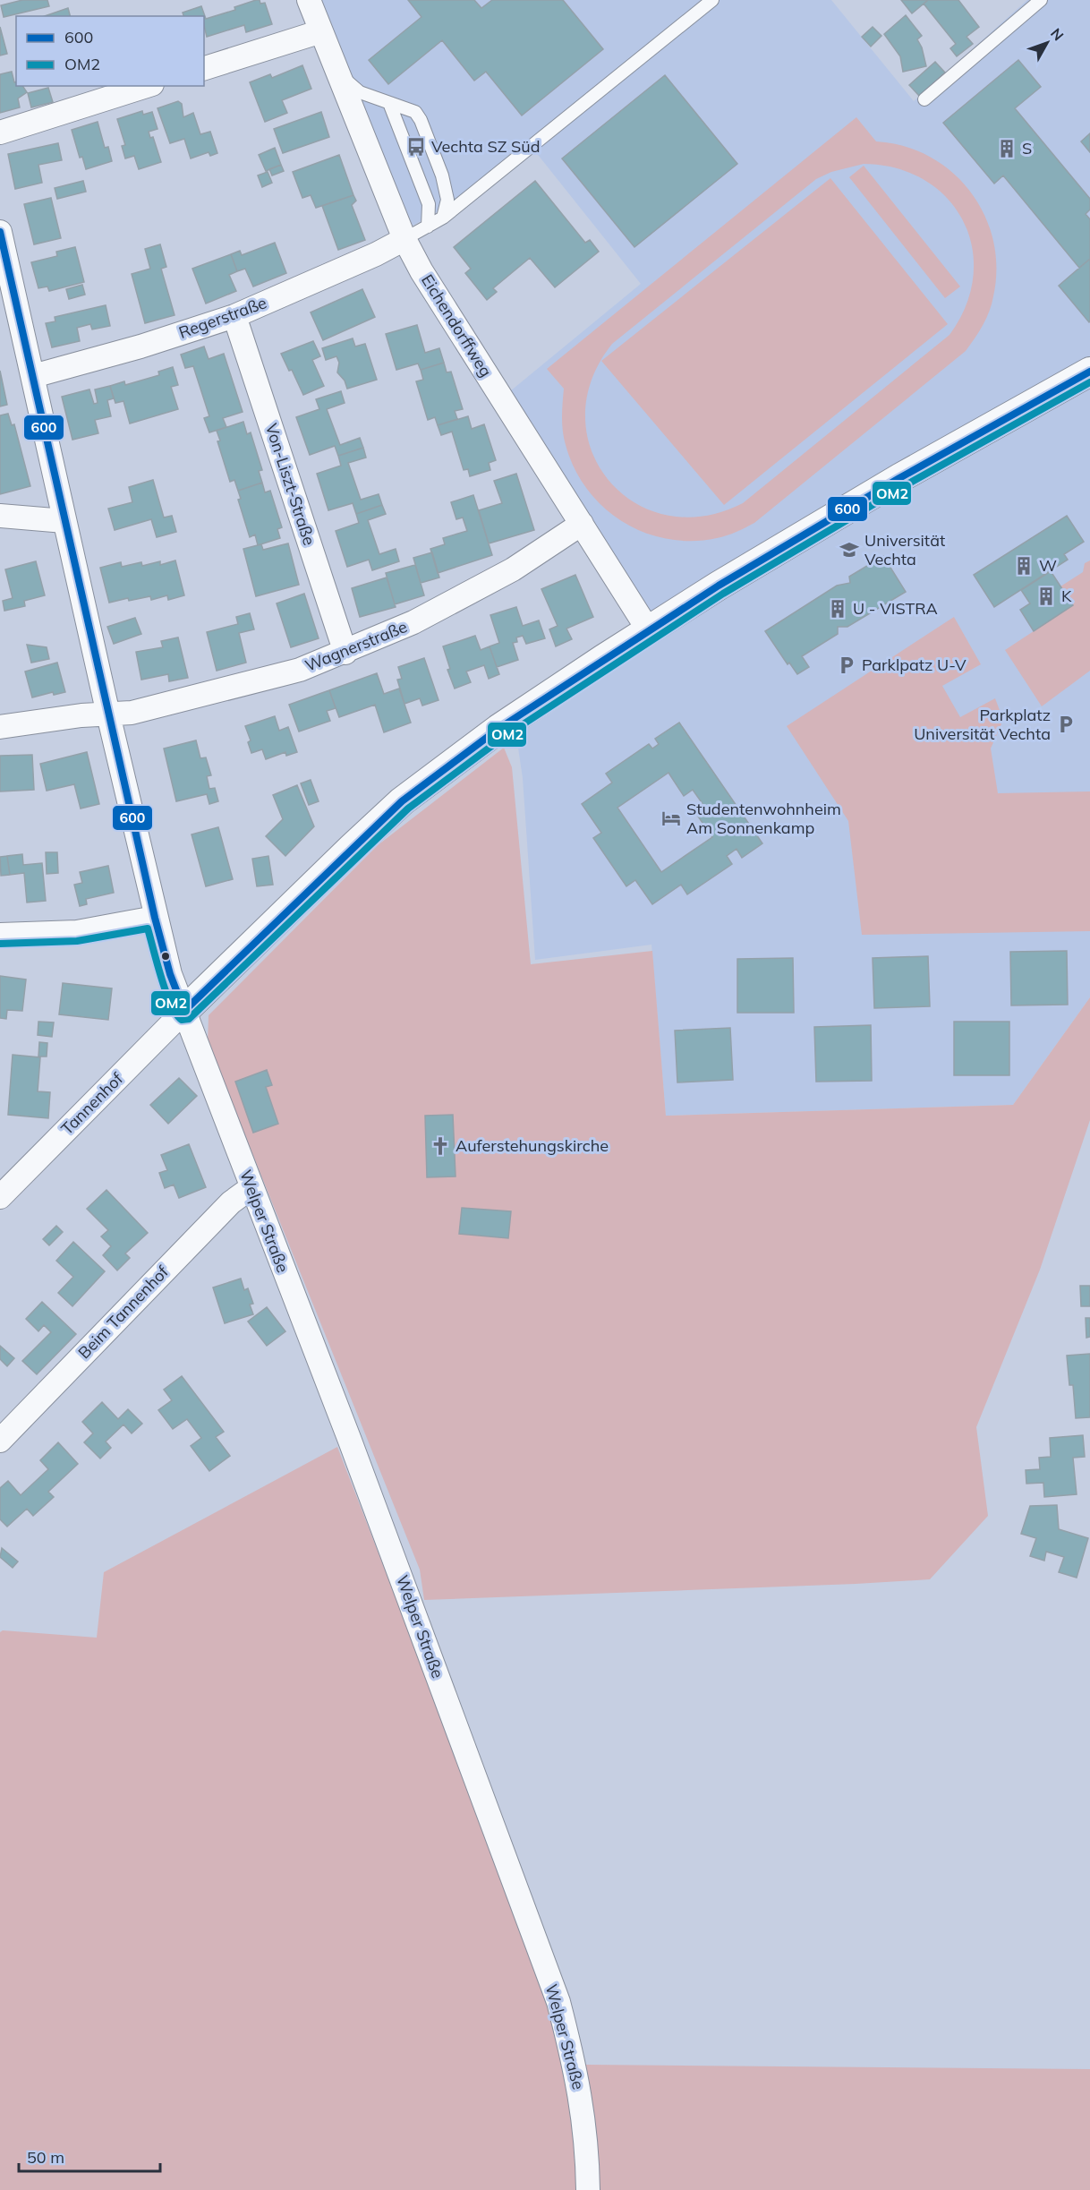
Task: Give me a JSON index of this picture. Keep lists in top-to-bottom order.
{
  "streets": {
    "street": [
      "Regerstraße",
      "Eichendorffweg",
      "Von-Liszt-Straße",
      "Wagnerstraße",
      "Tannenhof",
      "Welper Straße",
      "Beim Tannenhof"
    ]
  },
  "crossings": [
    ["Regerstraße", "Eichendorffweg"],
    ["Regerstraße", "Von-Liszt-Straße"],
    ["Regerstraße", "Welper Straße"],
    ["Eichendorffweg", "Wagnerstraße"],
    ["Von-Liszt-Straße", "Wagnerstraße"],
    ["Wagnerstraße", "Welper Straße"],
    ["Tannenhof", "Welper Straße"],
    ["Welper Straße", "Beim Tannenhof"]
  ],
  "places": {
    "bus stop": ["Vechta SZ Süd"],
    "building": [
      "S",
      "W",
      "K",
      "U - VISTRA"
    ],
    "school or university": ["Universität Vechta"],
    "parking": ["Parklpatz U-V", "Parkplatz Universität Vechta"],
    "hotel": ["Studentenwohnheim Am Sonnenkamp"],
    "church": ["Auferstehungskirche"]
  },
  "lines": ["transit line 600", "transit line OM2"],
  "legend": ["600", "OM2"],
  "scale_bar": "50 m",
  "north": "top right"
}
